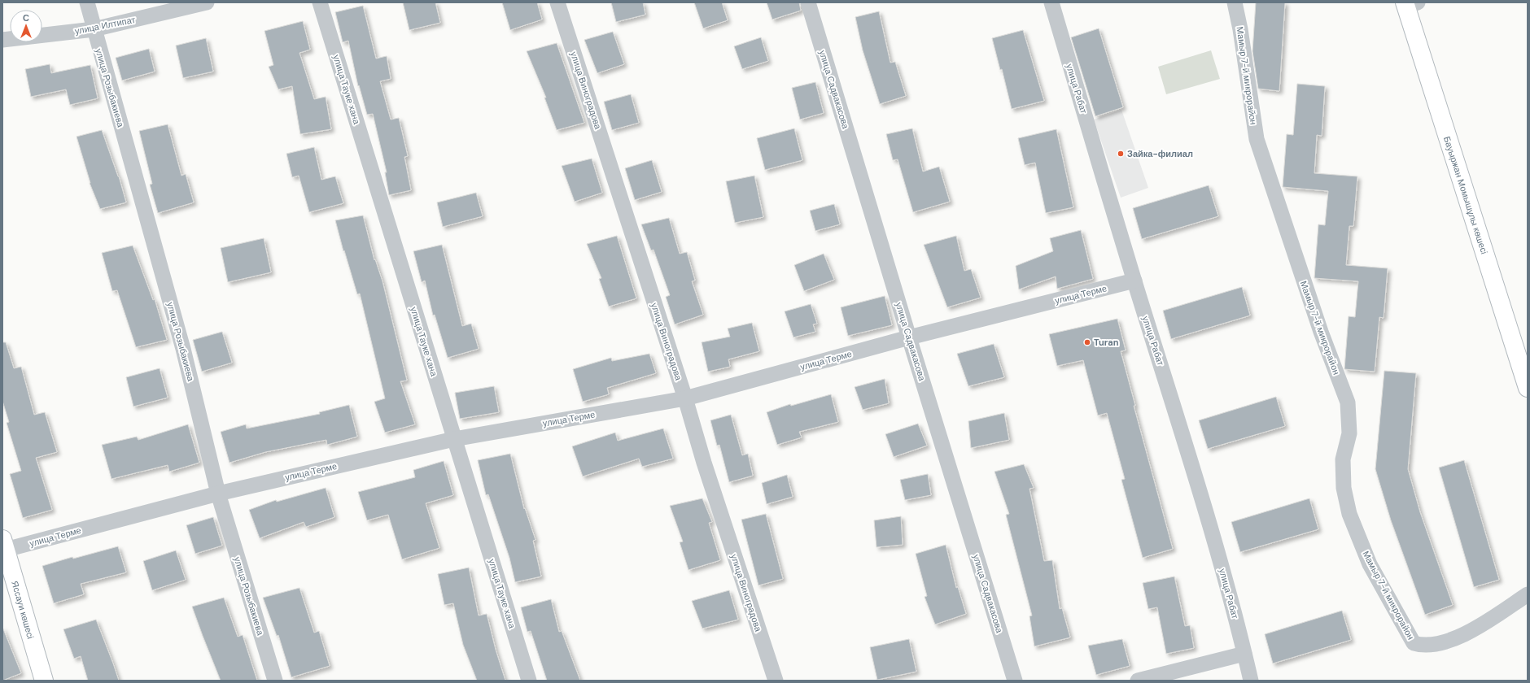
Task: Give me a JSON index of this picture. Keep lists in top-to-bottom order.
{
  "streets": {
    "main road": ["Бауыржан Момышұлы көшесі", "Яссауи көшесі"],
    "street": [
      "улица Илтипат",
      "Мамыр 7-й микрорайон",
      "улица Розыбакиева",
      "улица Рабат",
      "улица Тауке хана",
      "улица Садвакасова",
      "улица Виноградова",
      "улица Терме"
    ]
  },
  "crossings": [
    ["улица Илтипат", "улица Розыбакиева"],
    ["улица Розыбакиева", "улица Терме"],
    ["улица Рабат", "улица Терме"],
    ["улица Тауке хана", "улица Терме"],
    ["улица Садвакасова", "улица Терме"],
    ["улица Виноградова", "улица Терме"],
    ["улица Терме", "Яссауи көшесі"]
  ],
  "places": ["Зайка-филиал", "Turan"],
  "north": "top"
}
